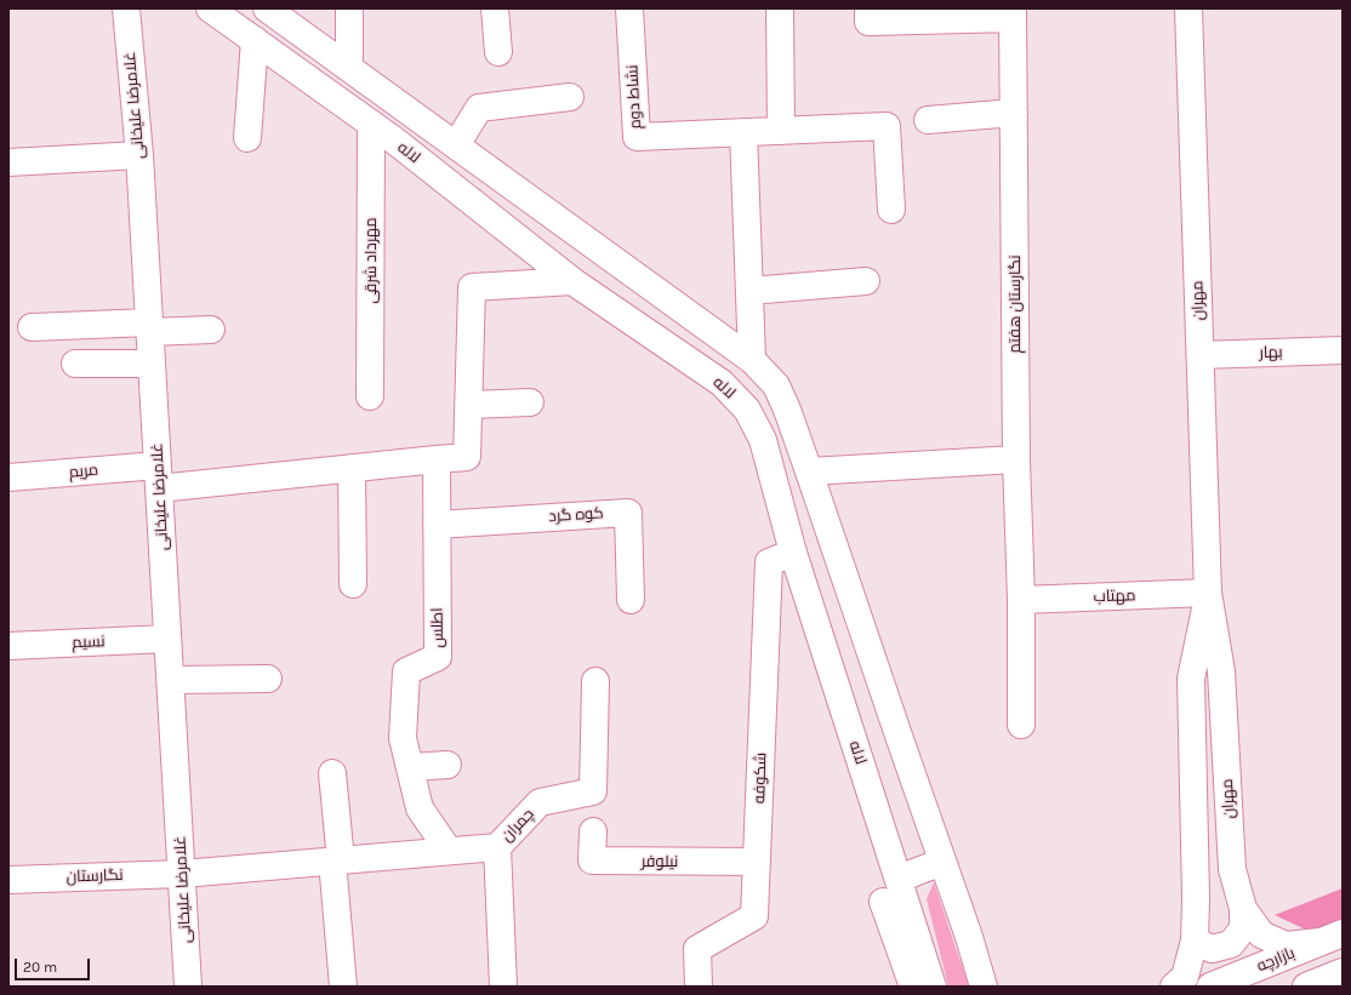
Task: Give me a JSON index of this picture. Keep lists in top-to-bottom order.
{
  "streets": {
    "street": [
      "نشاط دوم",
      "غلامرضا علیخانی",
      "لاله",
      "مهرداد شرقی",
      "مهران",
      "نگارستان هفتم",
      "بهار",
      "مریم",
      "کوه گرد",
      "مهتاب",
      "اطلس",
      "نسیم",
      "شکوفه",
      "چمران",
      "نیلوفر",
      "نگارستان",
      "بازارچه"
    ]
  },
  "crossings": [
    ["غلامرضا علیخانی", "مریم"],
    ["غلامرضا علیخانی", "نسیم"],
    ["غلامرضا علیخانی", "چمران"],
    ["غلامرضا علیخانی", "نگارستان"],
    ["لاله", "مهرداد شرقی"],
    ["لاله", "شکوفه"],
    ["مهران", "بهار"],
    ["مهران", "مهتاب"],
    ["مهران", "بازارچه"],
    ["نگارستان هفتم", "مهتاب"],
    ["کوه گرد", "اطلس"],
    ["اطلس", "چمران"],
    ["شکوفه", "نیلوفر"],
    ["چمران", "نگارستان"]
  ],
  "scale_bar": "20 m"
}
